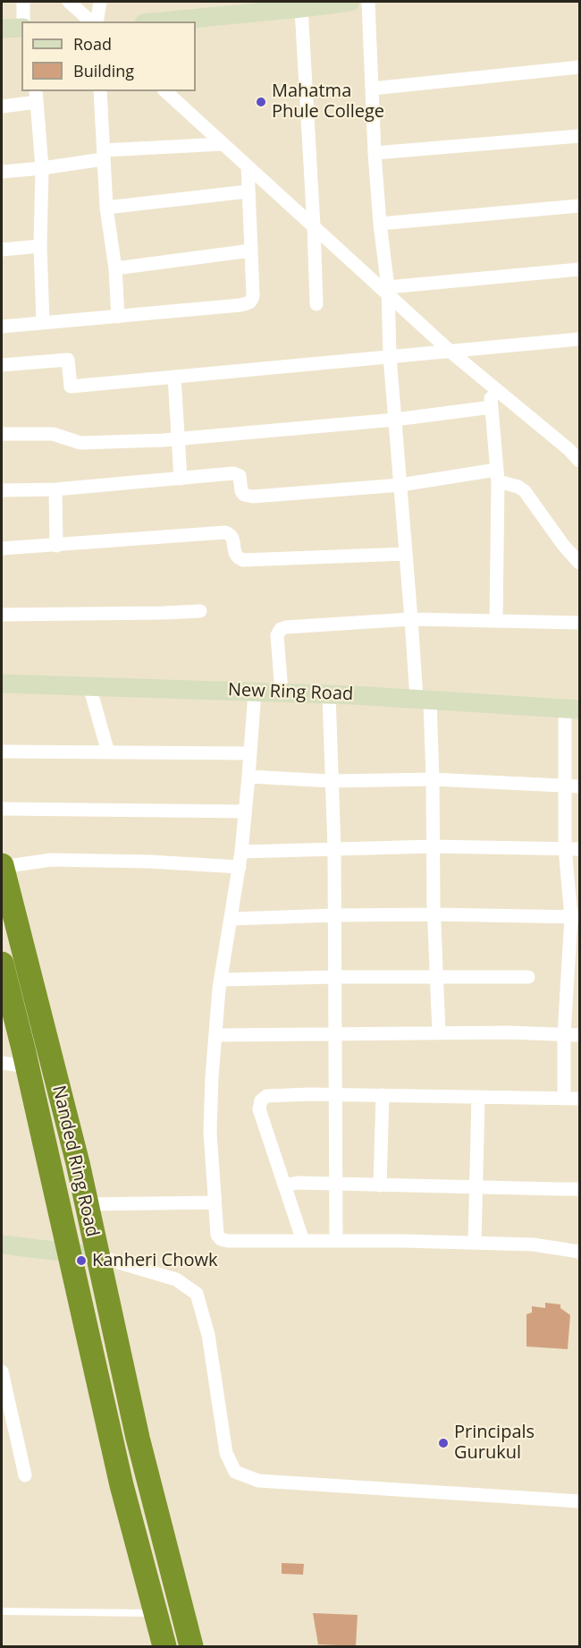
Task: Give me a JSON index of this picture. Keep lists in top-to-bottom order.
{
  "streets": {
    "highway": ["Nanded Ring Road"],
    "street": ["New Ring Road"]
  },
  "places": ["Mahatma Phule College", "Kanheri Chowk", "Principals Gurukul"],
  "legend": ["Road", "Building"]
}
